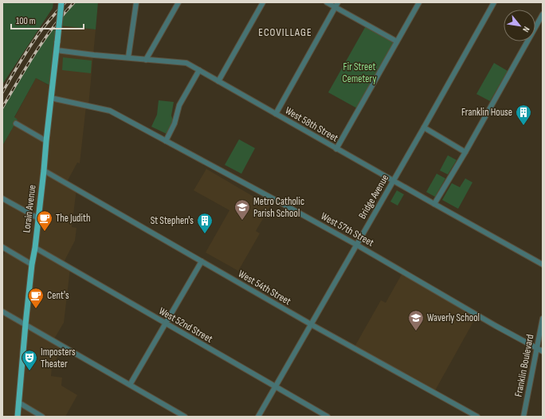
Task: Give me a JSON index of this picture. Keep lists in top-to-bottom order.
{
  "streets": {
    "main road": ["Lorain Avenue"],
    "street": [
      "West 58th Street",
      "Bridge Avenue",
      "West 57th Street",
      "West 54th Street",
      "West 52nd Street",
      "Franklin Boulevard"
    ]
  },
  "crossings": [
    ["West 58th Street", "Bridge Avenue"],
    ["West 58th Street", "Lorain Avenue"],
    ["Bridge Avenue", "West 57th Street"],
    ["Bridge Avenue", "West 54th Street"],
    ["Bridge Avenue", "West 52nd Street"],
    ["Lorain Avenue", "West 57th Street"],
    ["Lorain Avenue", "West 54th Street"],
    ["Lorain Avenue", "West 52nd Street"],
    ["West 57th Street", "Franklin Boulevard"]
  ],
  "districts": ["ECOVILLAGE"],
  "parks": ["Fir Street Cemetery"],
  "places": {
    "building": ["Franklin House", "St Stephen's"],
    "school or university": ["Metro Catholic Parish School", "Waverly School"],
    "cafe": ["The Judith", "Cent's"],
    "theatre": ["Imposters Theater"]
  },
  "scale_bar": "100 m",
  "north": "bottom right"
}
